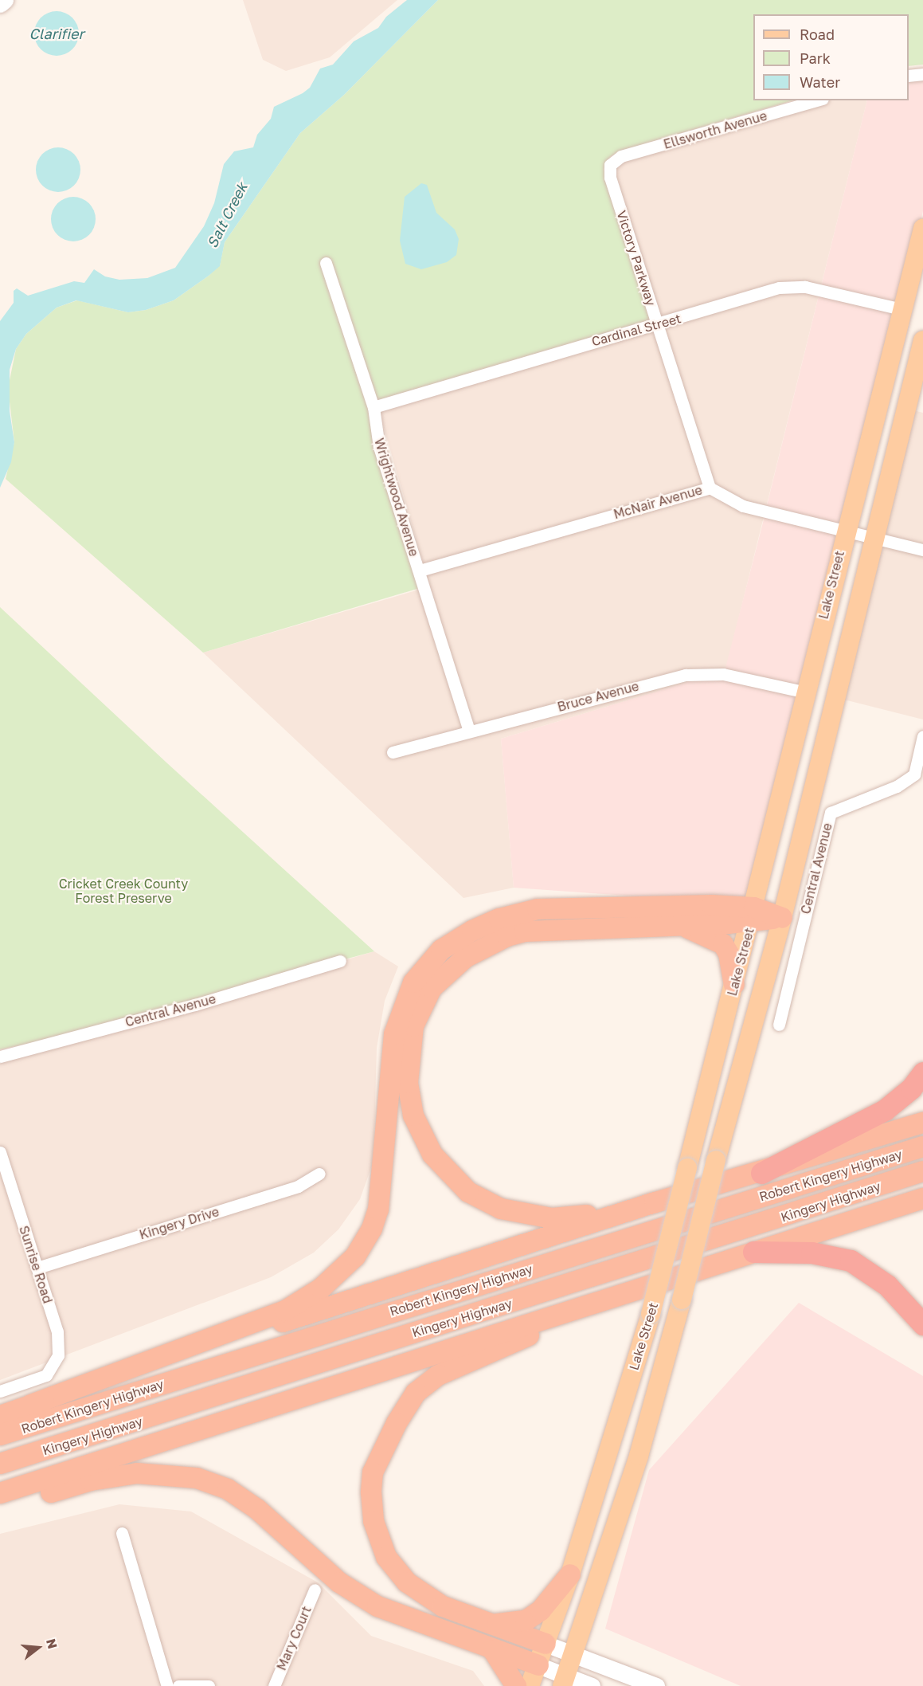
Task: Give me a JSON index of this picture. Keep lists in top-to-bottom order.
{
  "streets": {
    "highway": ["Robert Kingery Highway", "Kingery Highway"],
    "main road": ["Lake Street"],
    "street": [
      "Ellsworth Avenue",
      "Victory Parkway",
      "Cardinal Street",
      "Wrightwood Avenue",
      "McNair Avenue",
      "Bruce Avenue",
      "Central Avenue",
      "Kingery Drive",
      "Sunrise Road",
      "Mary Court"
    ]
  },
  "crossings": [
    ["Ellsworth Avenue", "Victory Parkway"],
    ["Victory Parkway", "Cardinal Street"],
    ["Victory Parkway", "McNair Avenue"],
    ["Cardinal Street", "Wrightwood Avenue"],
    ["Cardinal Street", "Lake Street"],
    ["Wrightwood Avenue", "McNair Avenue"],
    ["Wrightwood Avenue", "Bruce Avenue"],
    ["McNair Avenue", "Lake Street"],
    ["Lake Street", "Bruce Avenue"],
    ["Kingery Drive", "Sunrise Road"]
  ],
  "water": ["Clarifier", "Salt Creek"],
  "parks": ["Cricket Creek County Forest Preserve"],
  "legend": ["Road", "Park", "Water"],
  "north": "right"
}
